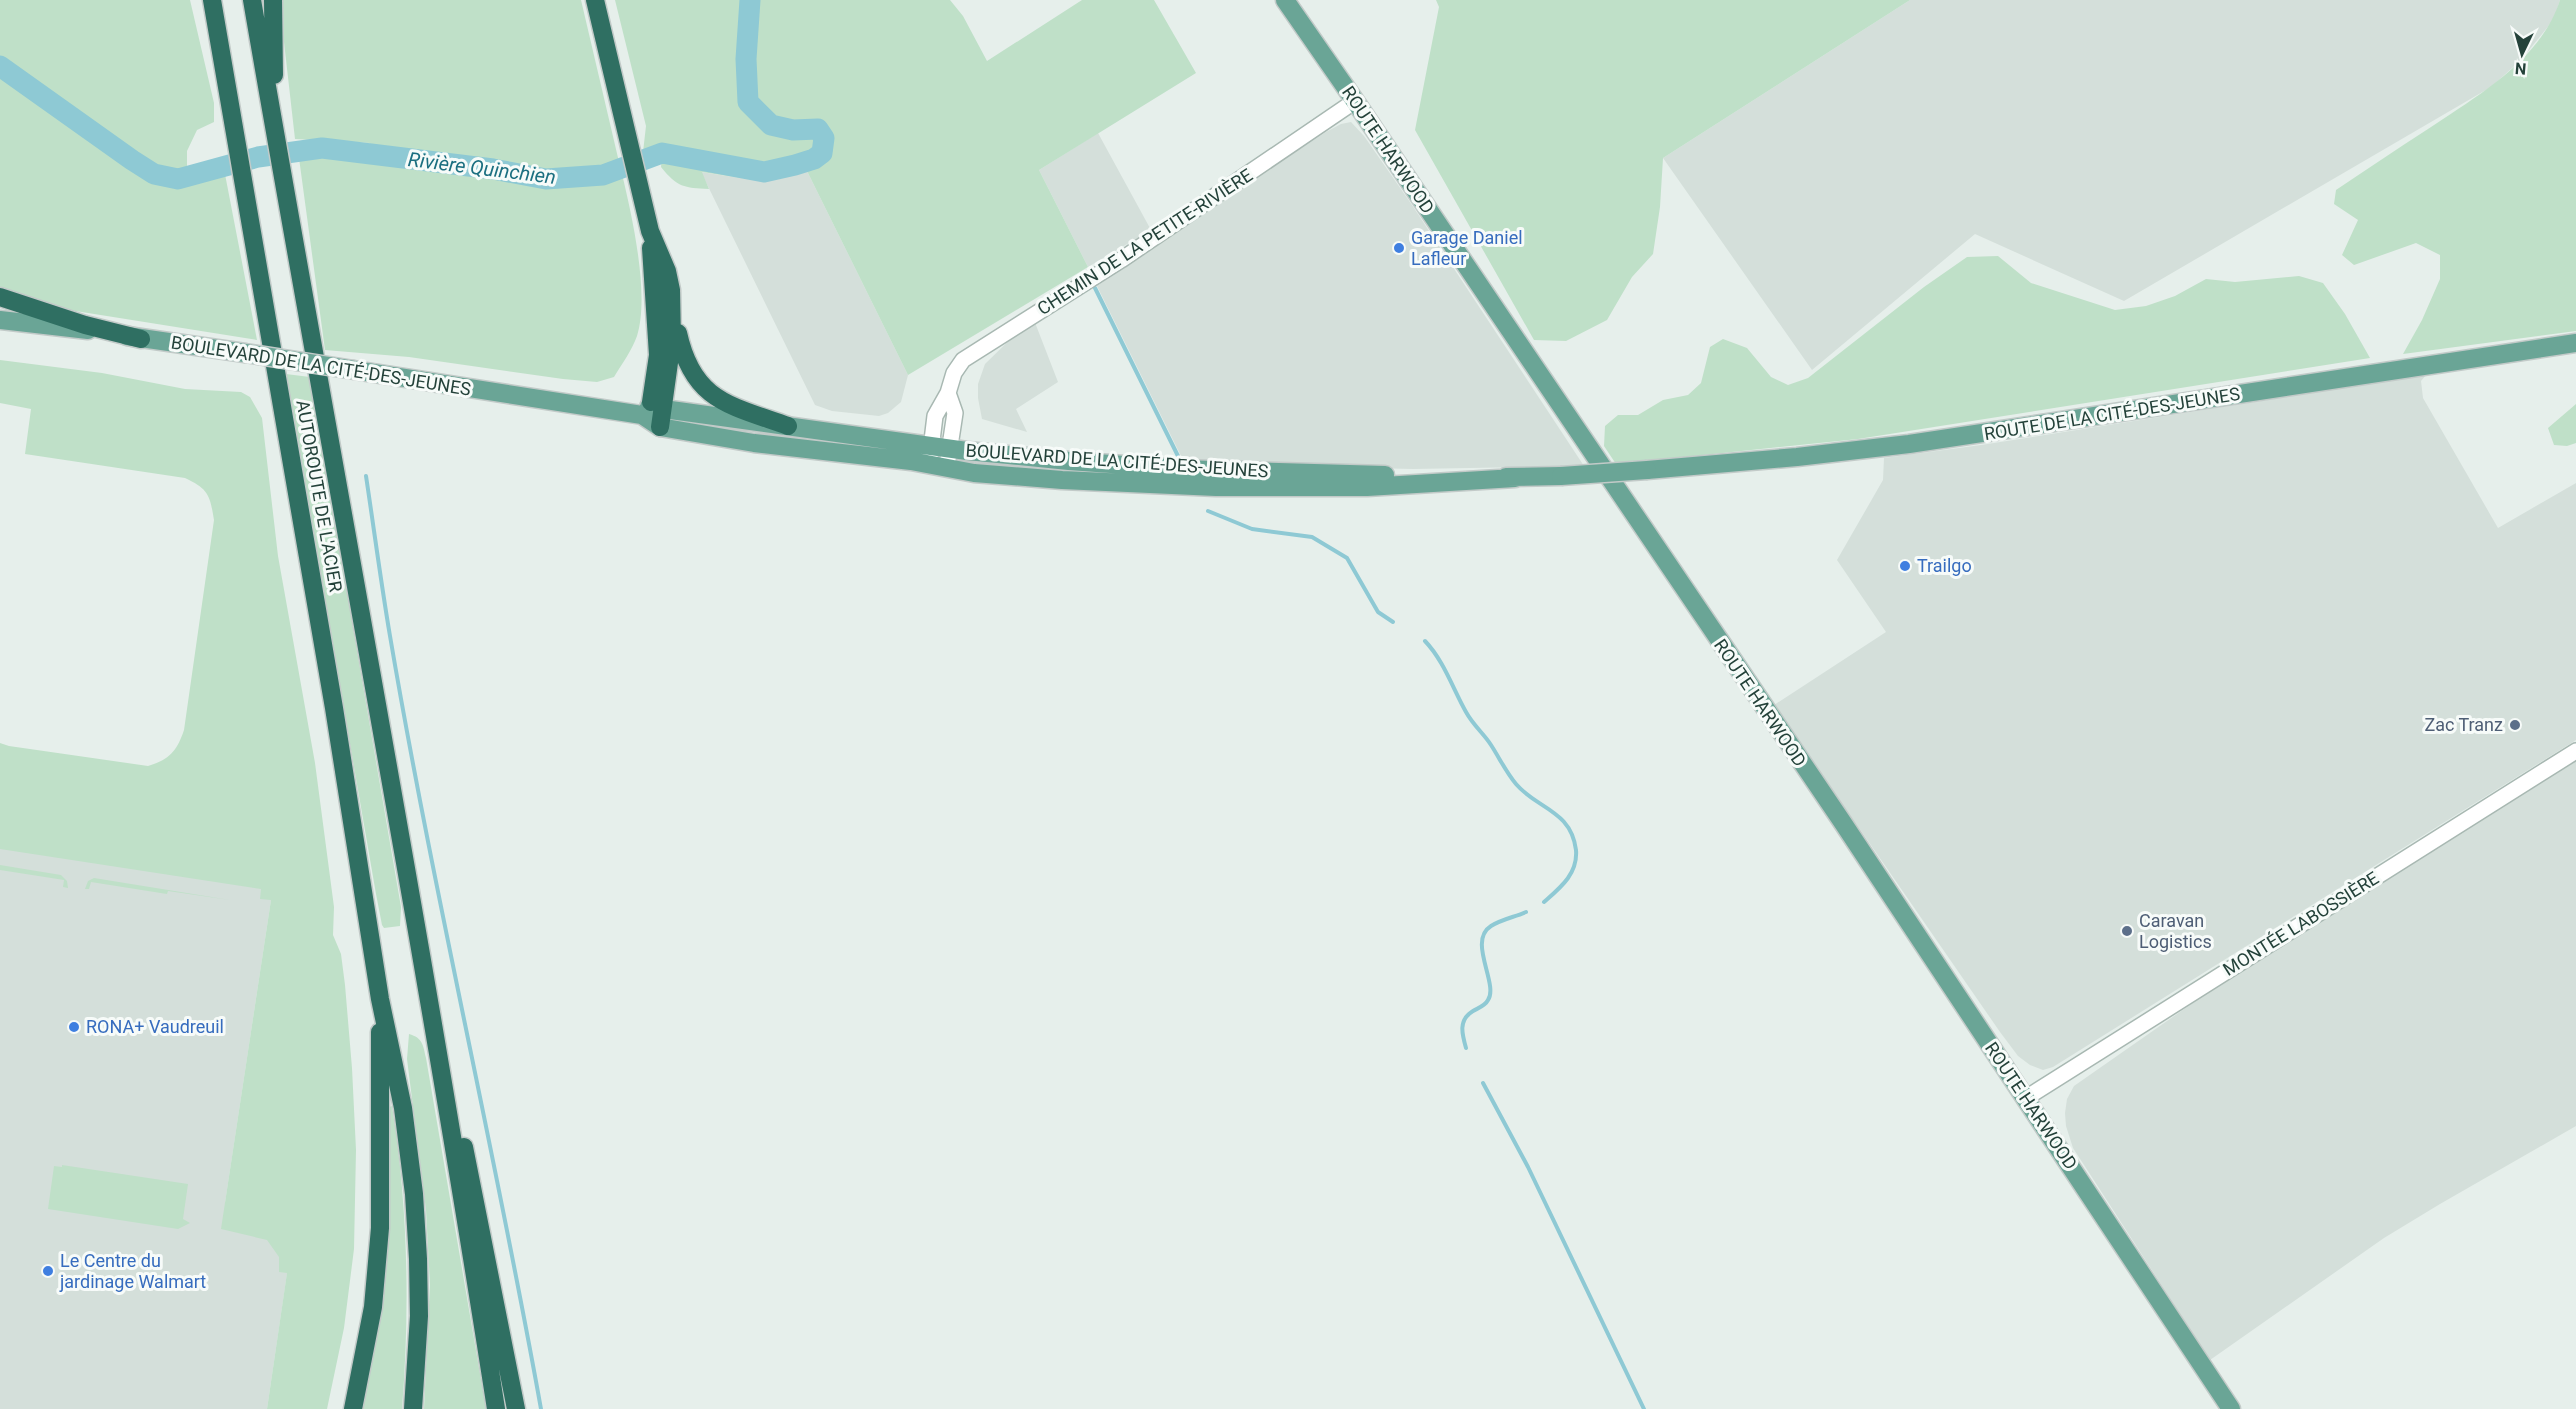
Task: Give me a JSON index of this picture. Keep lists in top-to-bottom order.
{
  "streets": {
    "highway": ["AUTOROUTE DE L'ACIER"],
    "main road": ["ROUTE HARWOOD", "BOULEVARD DE LA CITÉ-DES-JEUNES", "ROUTE DE LA CITÉ-DES-JEUNES"],
    "street": ["CHEMIN DE LA PETITE-RIVIÈRE", "MONTÉE LABOSSIÈRE"]
  },
  "crossings": [
    ["ROUTE HARWOOD", "CHEMIN DE LA PETITE-RIVIÈRE"],
    ["ROUTE HARWOOD", "MONTÉE LABOSSIÈRE"],
    ["CHEMIN DE LA PETITE-RIVIÈRE", "BOULEVARD DE LA CITÉ-DES-JEUNES"],
    ["BOULEVARD DE LA CITÉ-DES-JEUNES", "ROUTE DE LA CITÉ-DES-JEUNES"]
  ],
  "water": ["Rivière Quinchien"],
  "places": [
    "Garage Daniel Lafleur",
    "Trailgo",
    "Zac Tranz",
    "Caravan Logistics",
    "RONA+ Vaudreuil",
    "Le Centre du jardinage Walmart"
  ],
  "north": "bottom"
}
